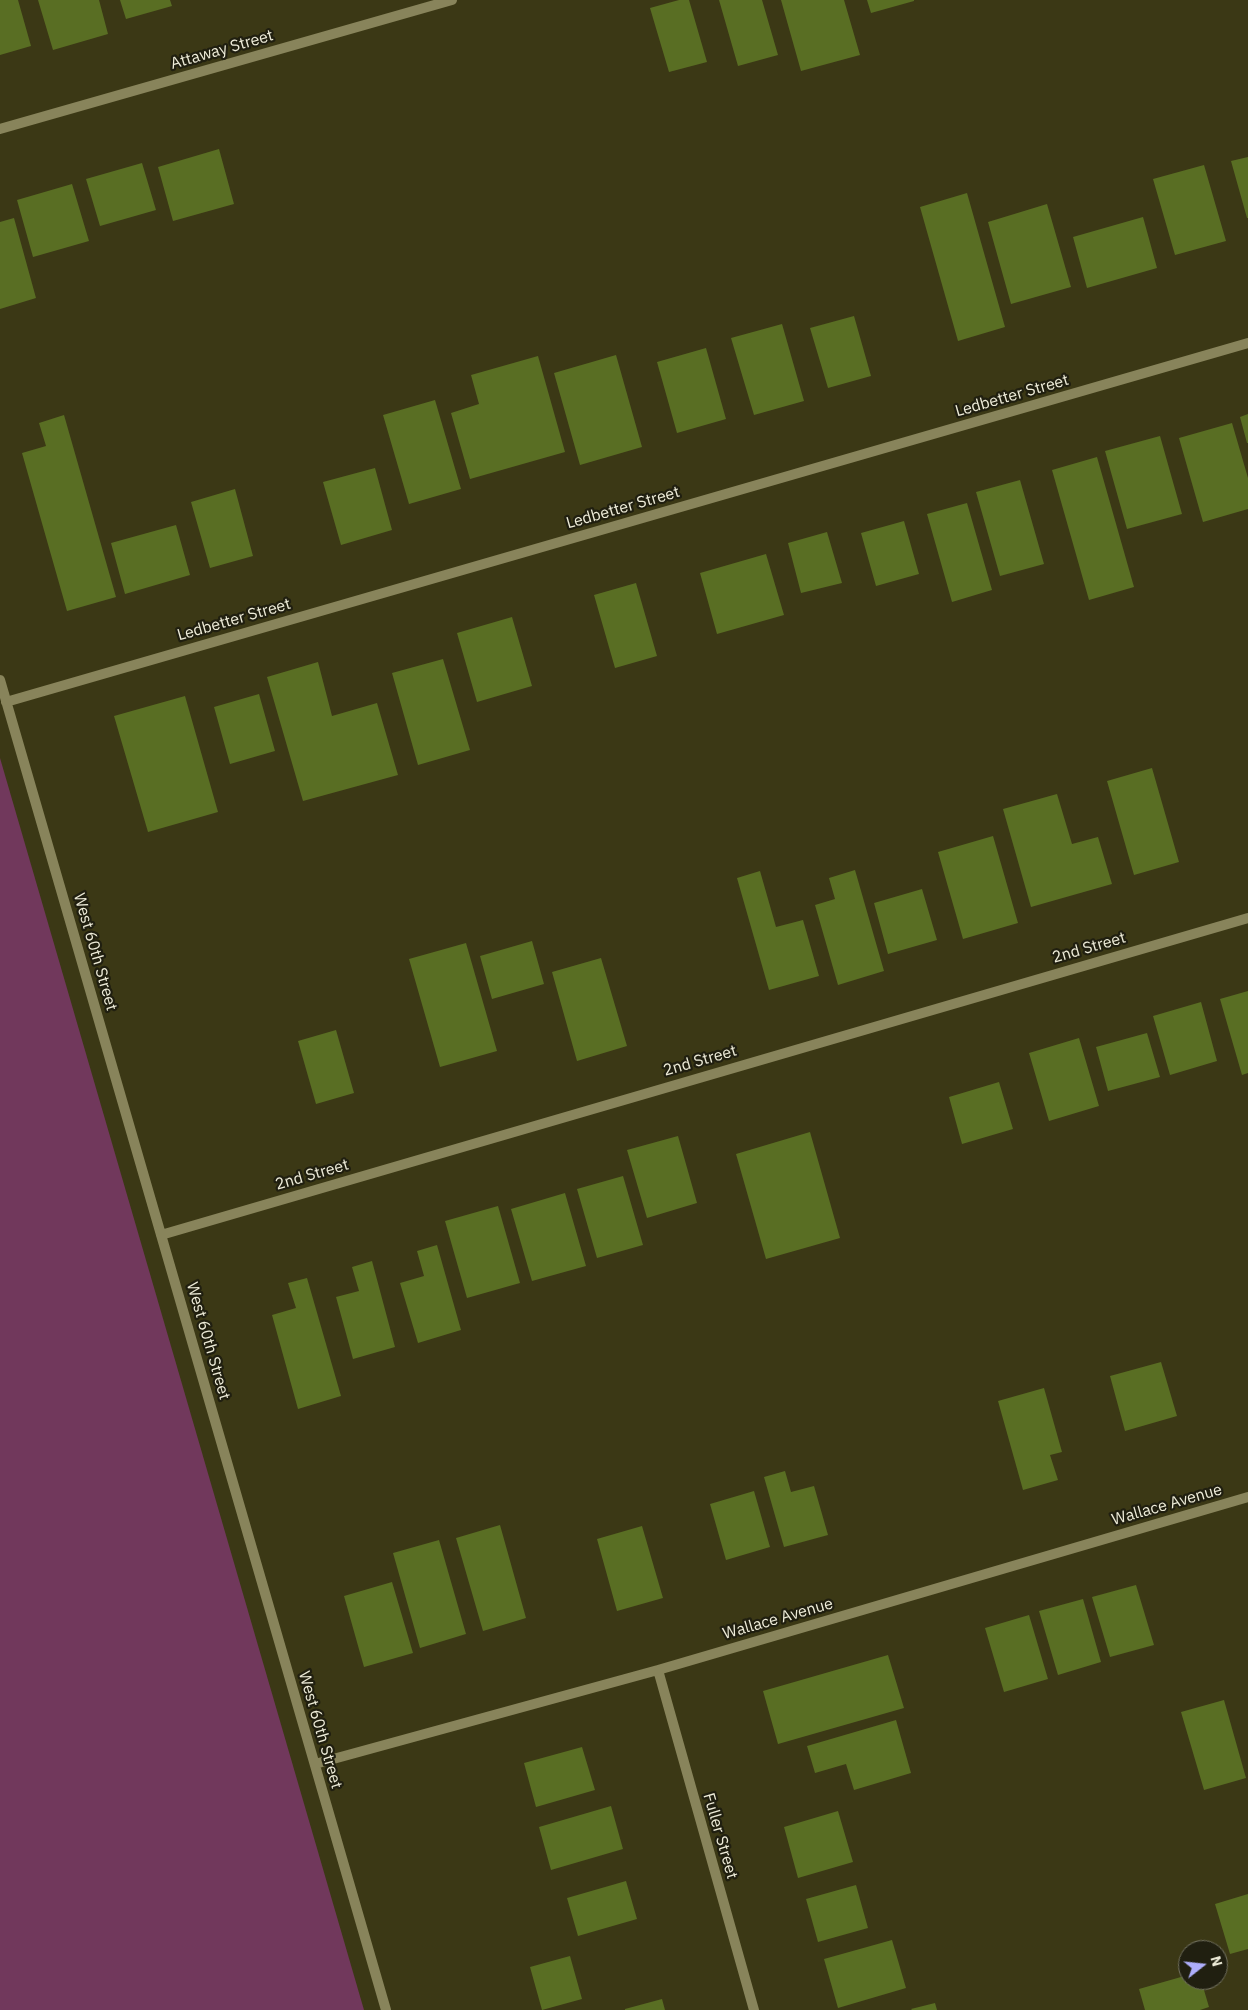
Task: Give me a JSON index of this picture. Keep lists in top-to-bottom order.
{
  "streets": {
    "street": [
      "Attaway Street",
      "Ledbetter Street",
      "2nd Street",
      "West 60th Street",
      "Wallace Avenue",
      "Fuller Street"
    ]
  },
  "crossings": [
    ["Ledbetter Street", "West 60th Street"],
    ["2nd Street", "West 60th Street"],
    ["West 60th Street", "Wallace Avenue"],
    ["Wallace Avenue", "Fuller Street"]
  ],
  "north": "right"
}
